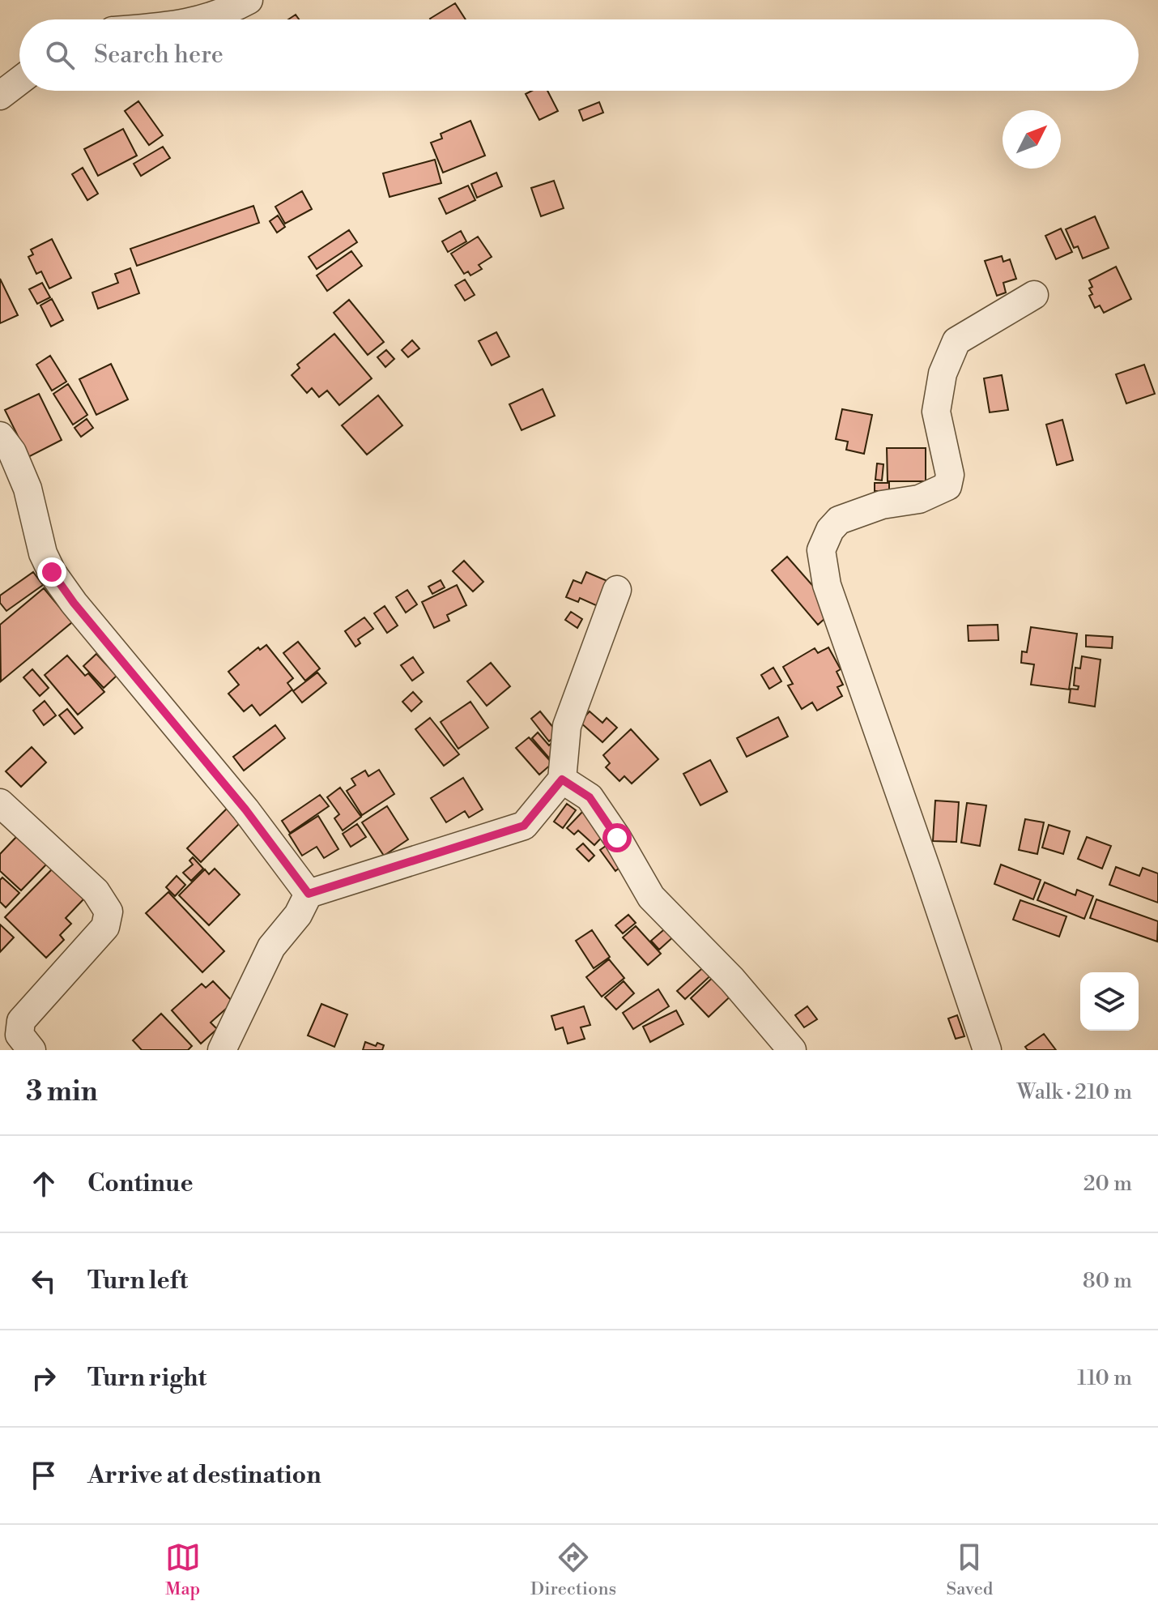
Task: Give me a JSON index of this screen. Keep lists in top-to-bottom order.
{
  "north": "top right",
  "page": {
    "search": "Search here",
    "heading": ["3 min", "Walk · 210 m"],
    "list": [
      ["Continue", "20 m"],
      ["Turn left", "80 m"],
      ["Turn right", "110 m"],
      "Arrive at destination"
    ],
    "nav": ["Map", "Directions", "Saved"]
  }
}
